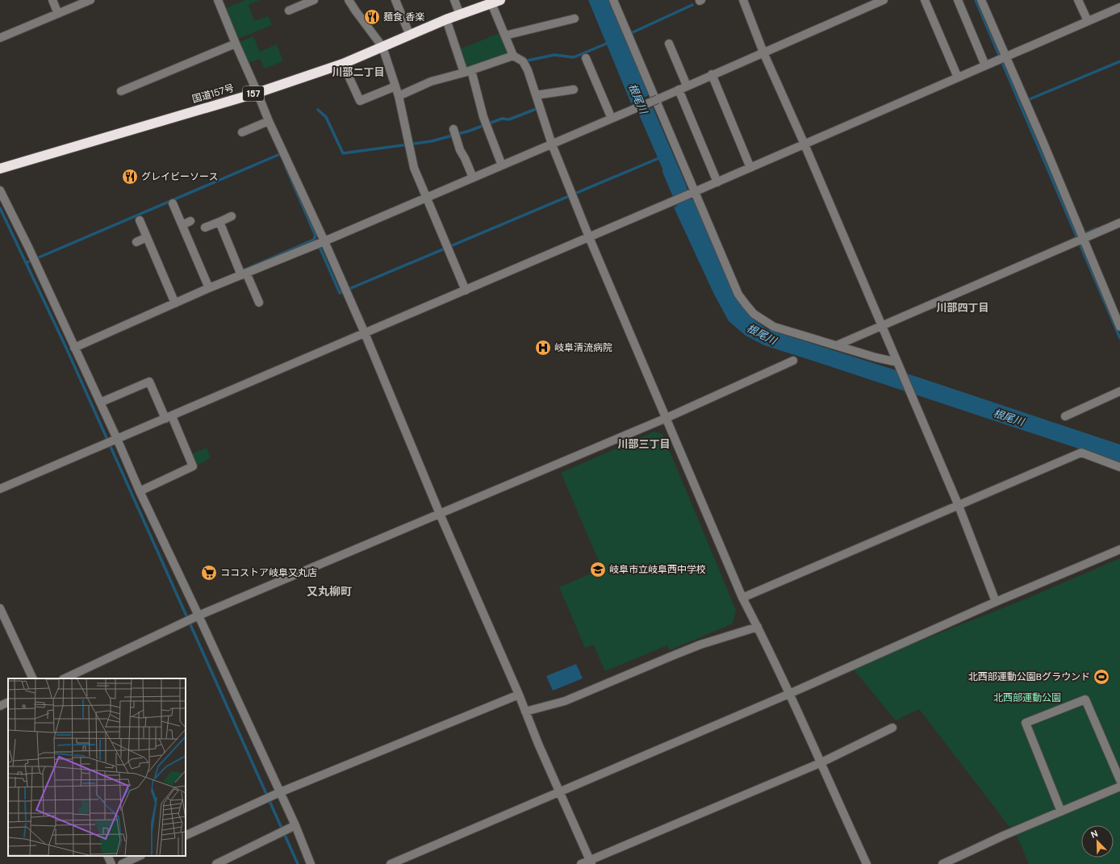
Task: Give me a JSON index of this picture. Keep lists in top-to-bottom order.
{
  "streets": {
    "highway": ["国道157号", "157"]
  },
  "districts": [
    "川部二丁目",
    "川部四丁目",
    "川部三丁目",
    "又丸柳町"
  ],
  "water": ["根尾川"],
  "parks": ["北西部運動公園"],
  "places": {
    "restaurant": ["麺食 香楽", "グレイビーソース"],
    "hospital": ["岐阜清流病院"],
    "school or university": ["岐阜市立岐阜西中学校"],
    "supermarket": ["ココストア岐阜又丸店"],
    "sports": ["北西部運動公園Bグラウンド"]
  },
  "north": "top left"
}
